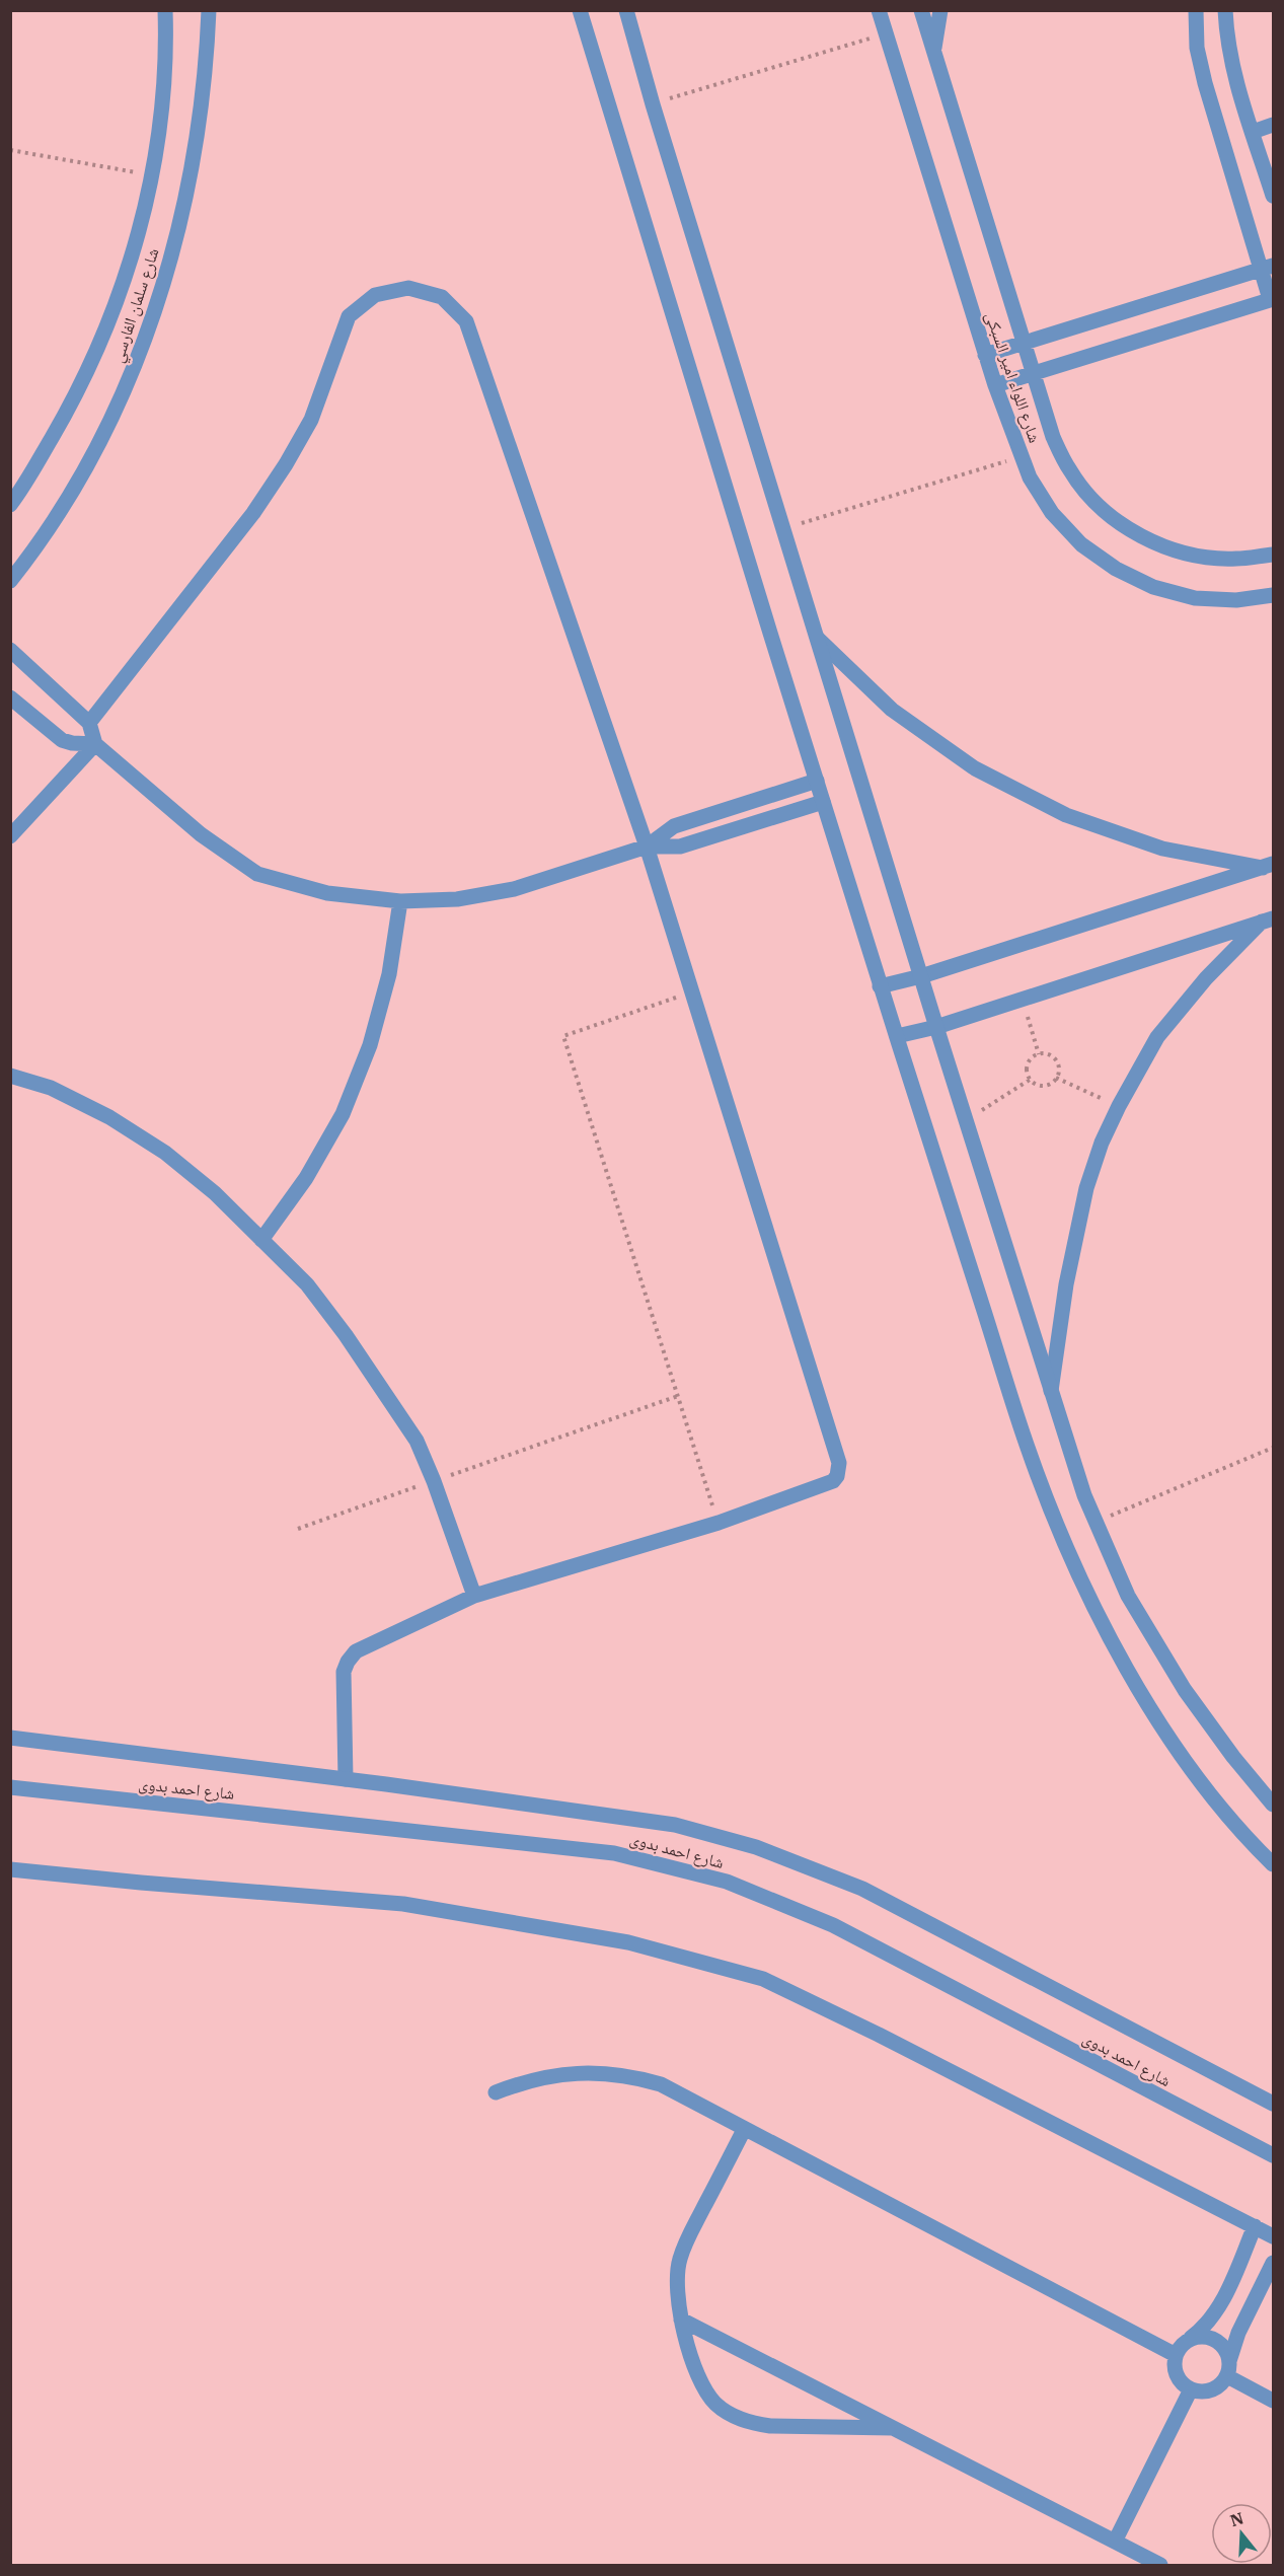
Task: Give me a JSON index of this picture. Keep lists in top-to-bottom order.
{
  "streets": {
    "street": ["شارع سلمان الفارسي", "شارع اللواء امير السبكى", "شارع احمد بدوى"]
  },
  "north": "top"
}
